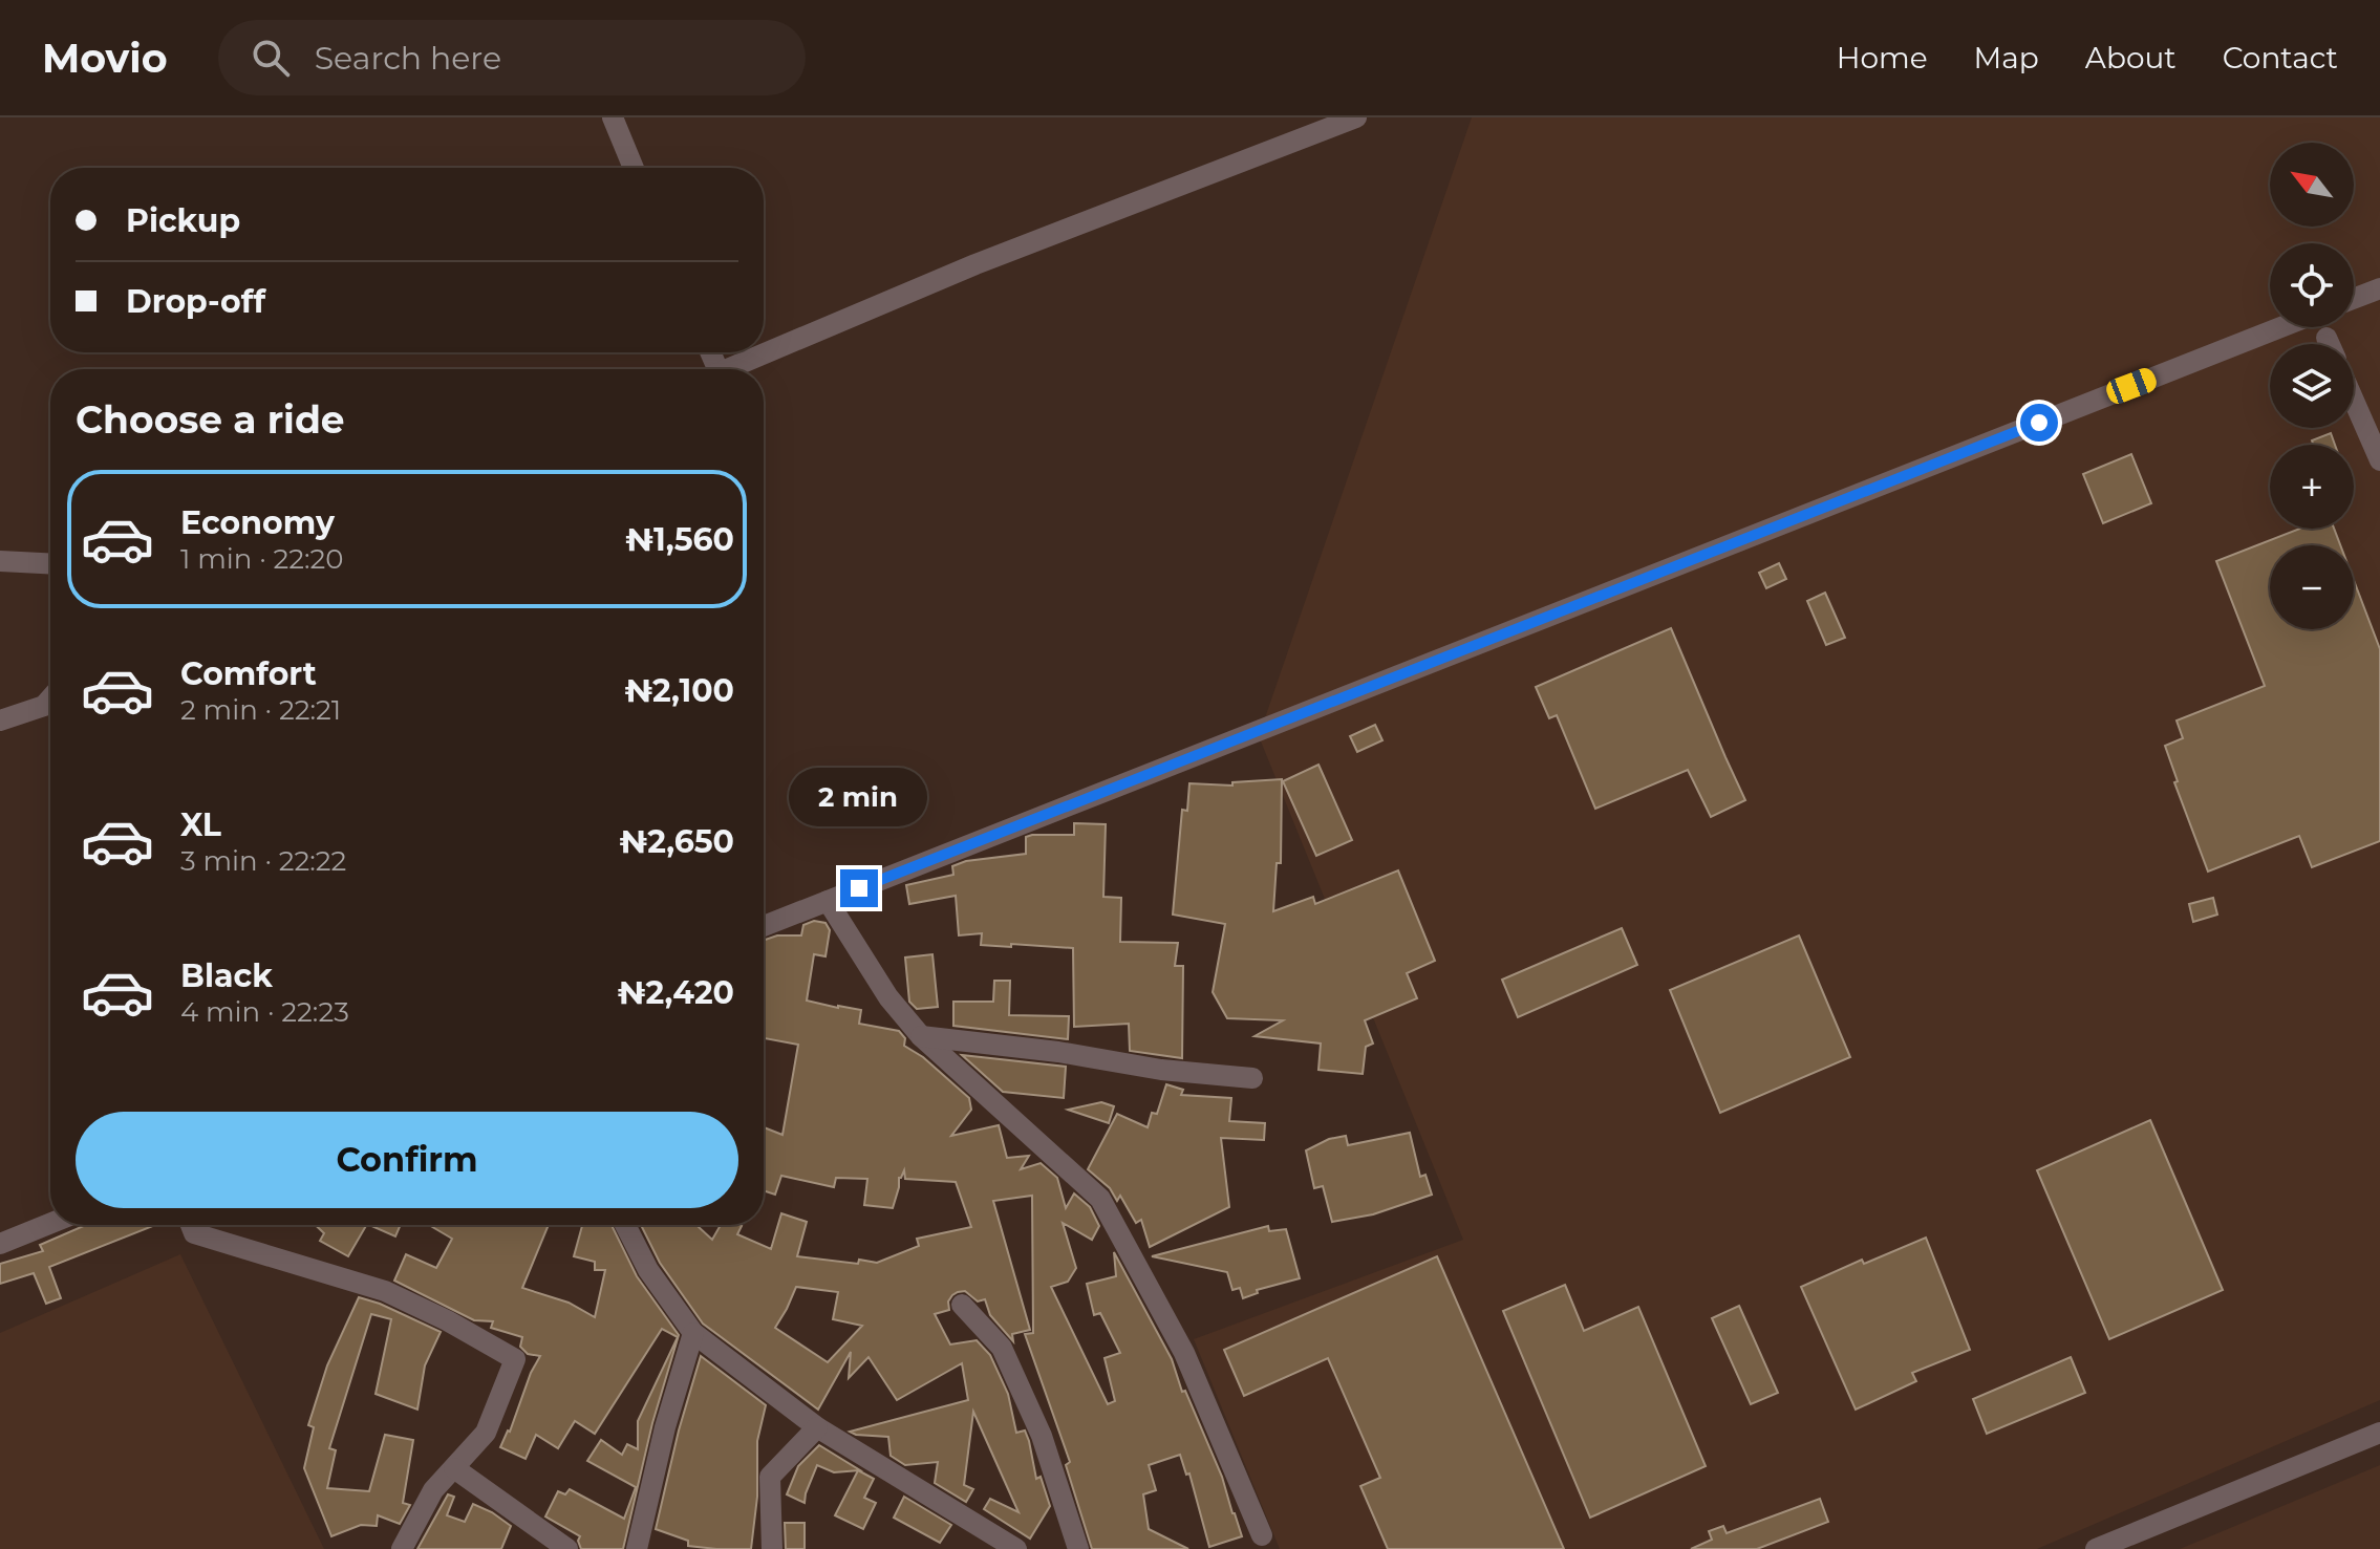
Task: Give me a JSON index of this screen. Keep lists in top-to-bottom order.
{
  "north": "top left",
  "page": {
    "header": "Movio",
    "search": "Search here",
    "nav": [
      "Home",
      "Map",
      "About",
      "Contact"
    ],
    "map_buttons": ["+", "−"],
    "banner": ["Pickup", "Drop-off"],
    "heading": "Choose a ride",
    "list": [
      {
        "name": "Economy",
        "note": "1 min · 22:20",
        "value": "₦1,560"
      },
      {
        "name": "Comfort",
        "note": "2 min · 22:21",
        "value": "₦2,100"
      },
      {
        "name": "XL",
        "note": "3 min · 22:22",
        "value": "₦2,650"
      },
      {
        "name": "Black",
        "note": "4 min · 22:23",
        "value": "₦2,420"
      }
    ],
    "bubble": "2 min",
    "buttons": "Confirm"
  }
}
